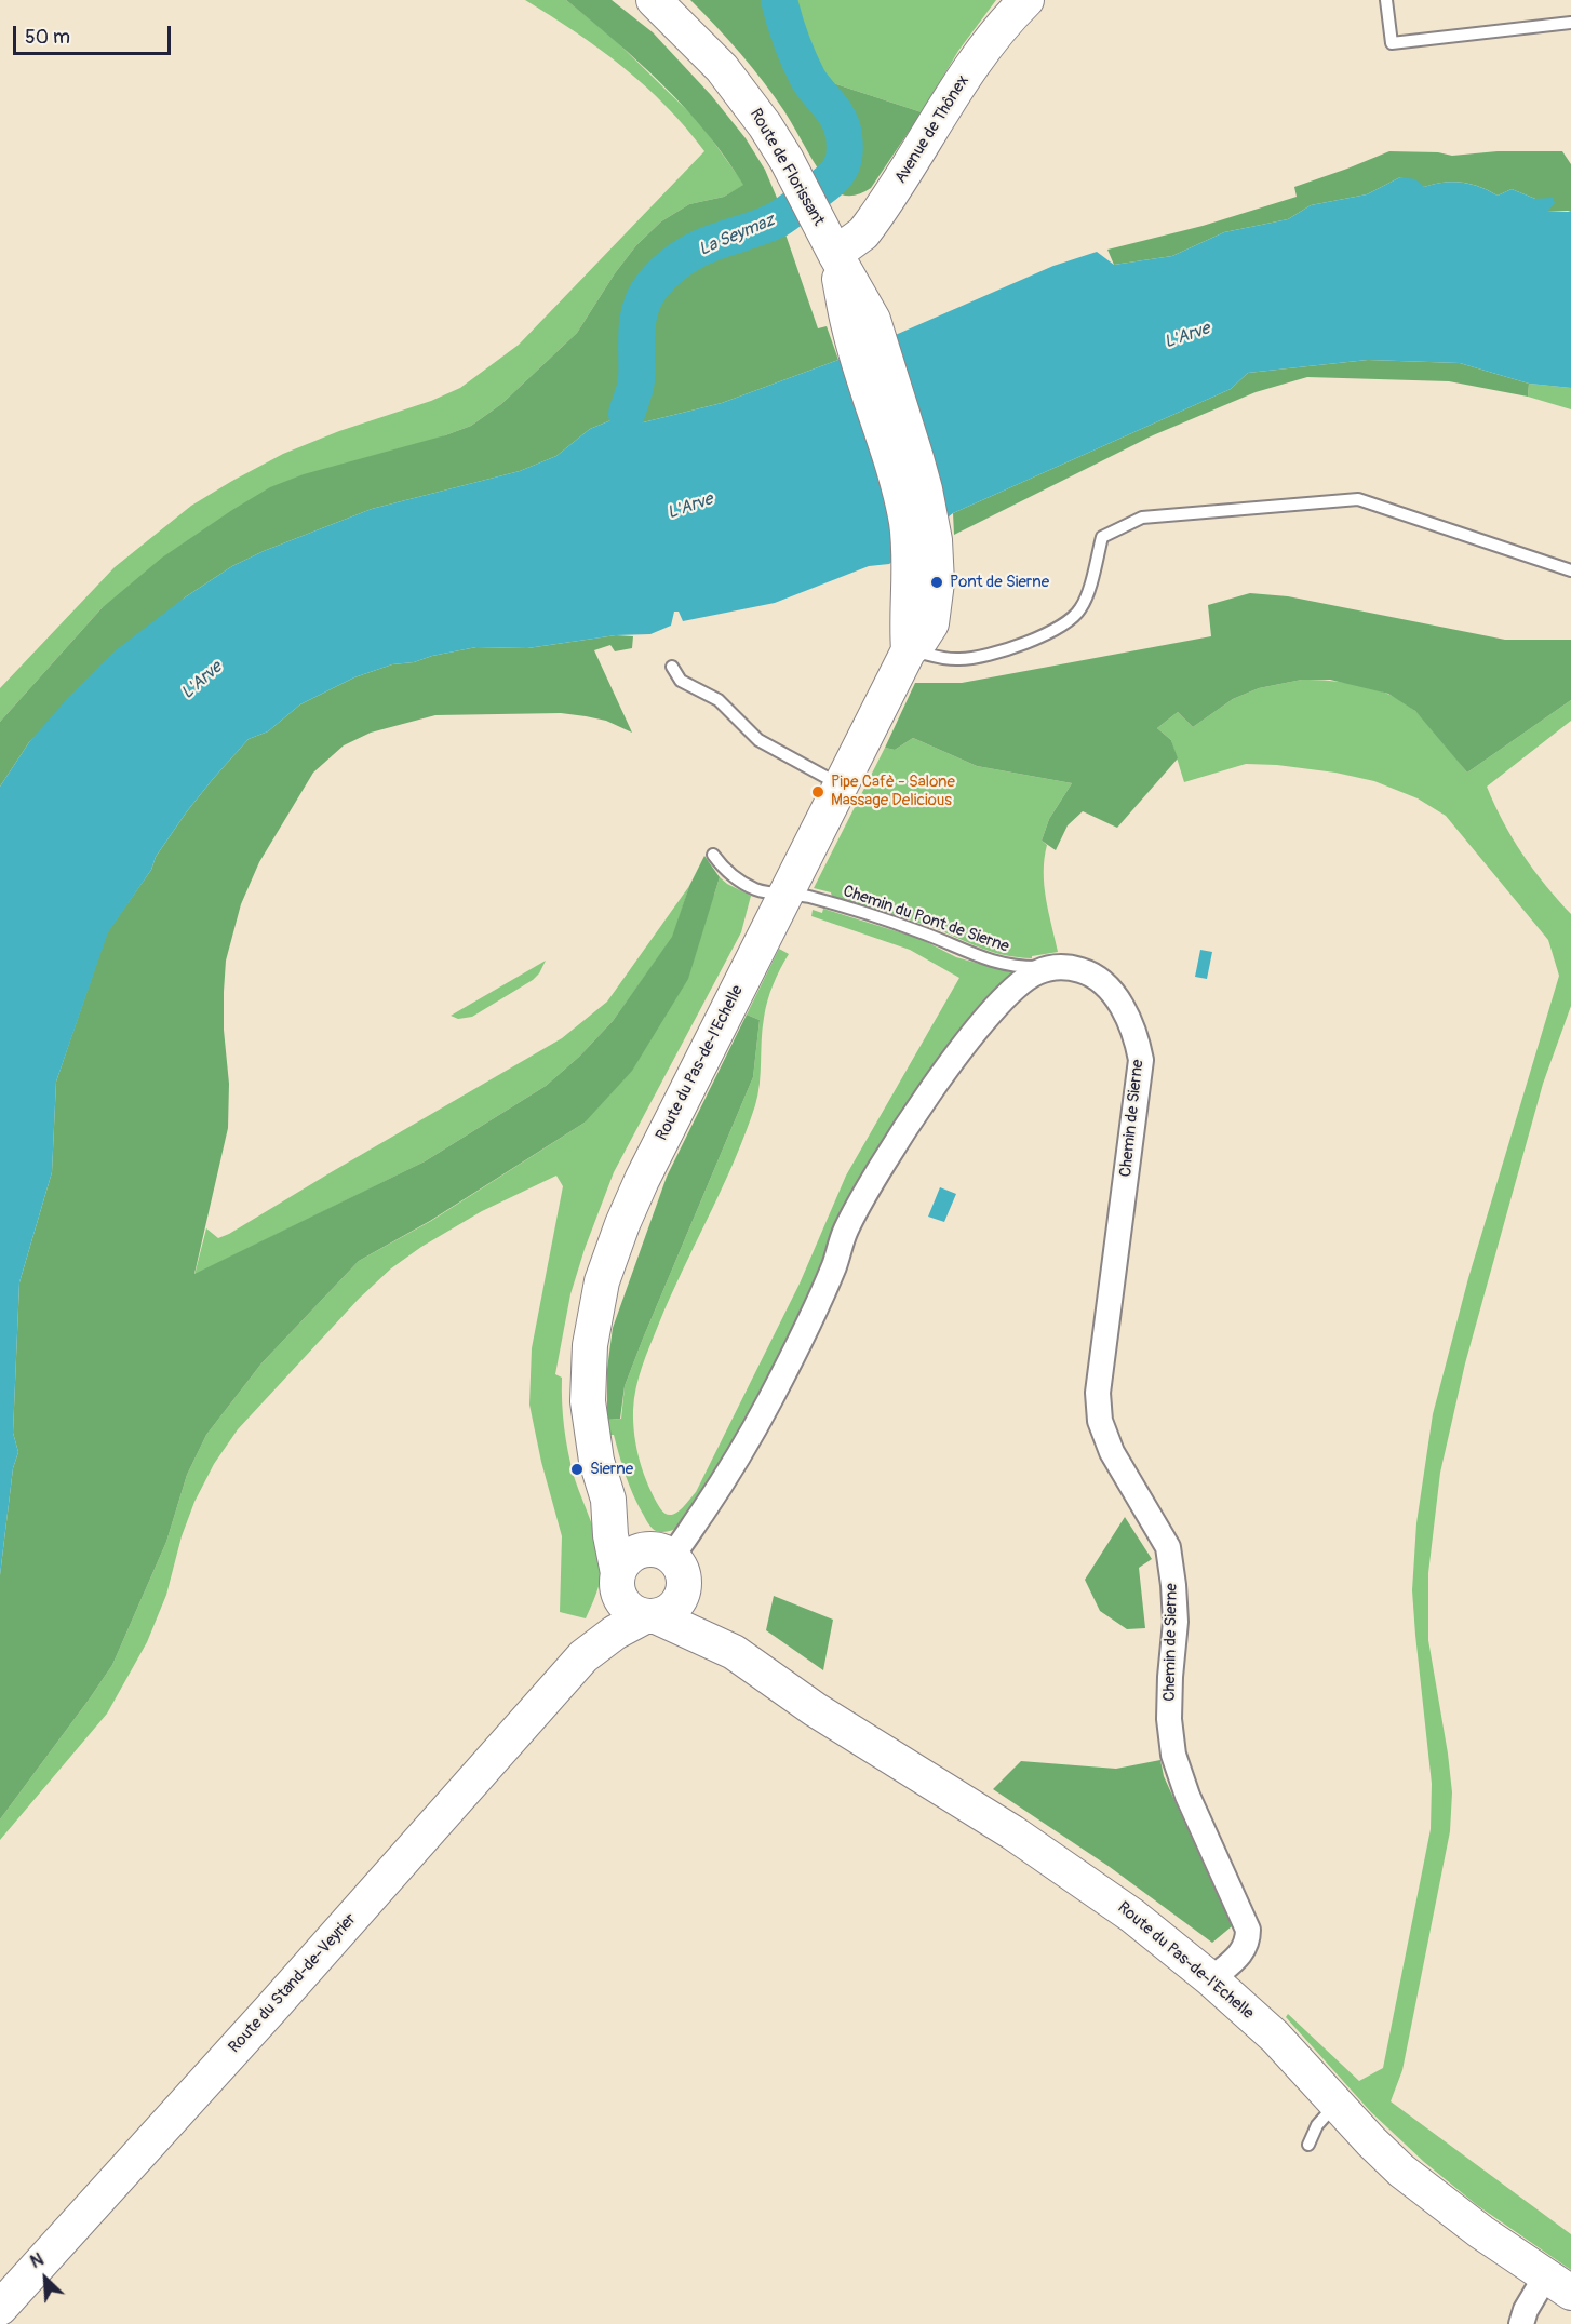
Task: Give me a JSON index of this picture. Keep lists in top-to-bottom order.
{
  "streets": {
    "main road": [
      "Avenue de Thônex",
      "Route de Florissant",
      "Route du Pas-de-l'Echelle",
      "Route du Stand-de-Veyrier"
    ],
    "street": ["Chemin de Sierne"],
    "lane": ["Chemin du Pont de Sierne"]
  },
  "crossings": [
    ["Avenue de Thônex", "Route de Florissant"],
    ["Route de Florissant", "Route du Pas-de-l'Echelle"],
    ["Chemin du Pont de Sierne", "Route du Pas-de-l'Echelle"],
    ["Chemin du Pont de Sierne", "Chemin de Sierne"],
    ["Route du Pas-de-l'Echelle", "Chemin de Sierne"],
    ["Route du Pas-de-l'Echelle", "Route du Stand-de-Veyrier"]
  ],
  "water": ["La Seymaz", "L'Arve"],
  "places": ["Pont de Sierne", "Pipe Cafè - Salone Massage Delicious", "Sierne"],
  "scale_bar": "50 m",
  "north": "top left"
}
